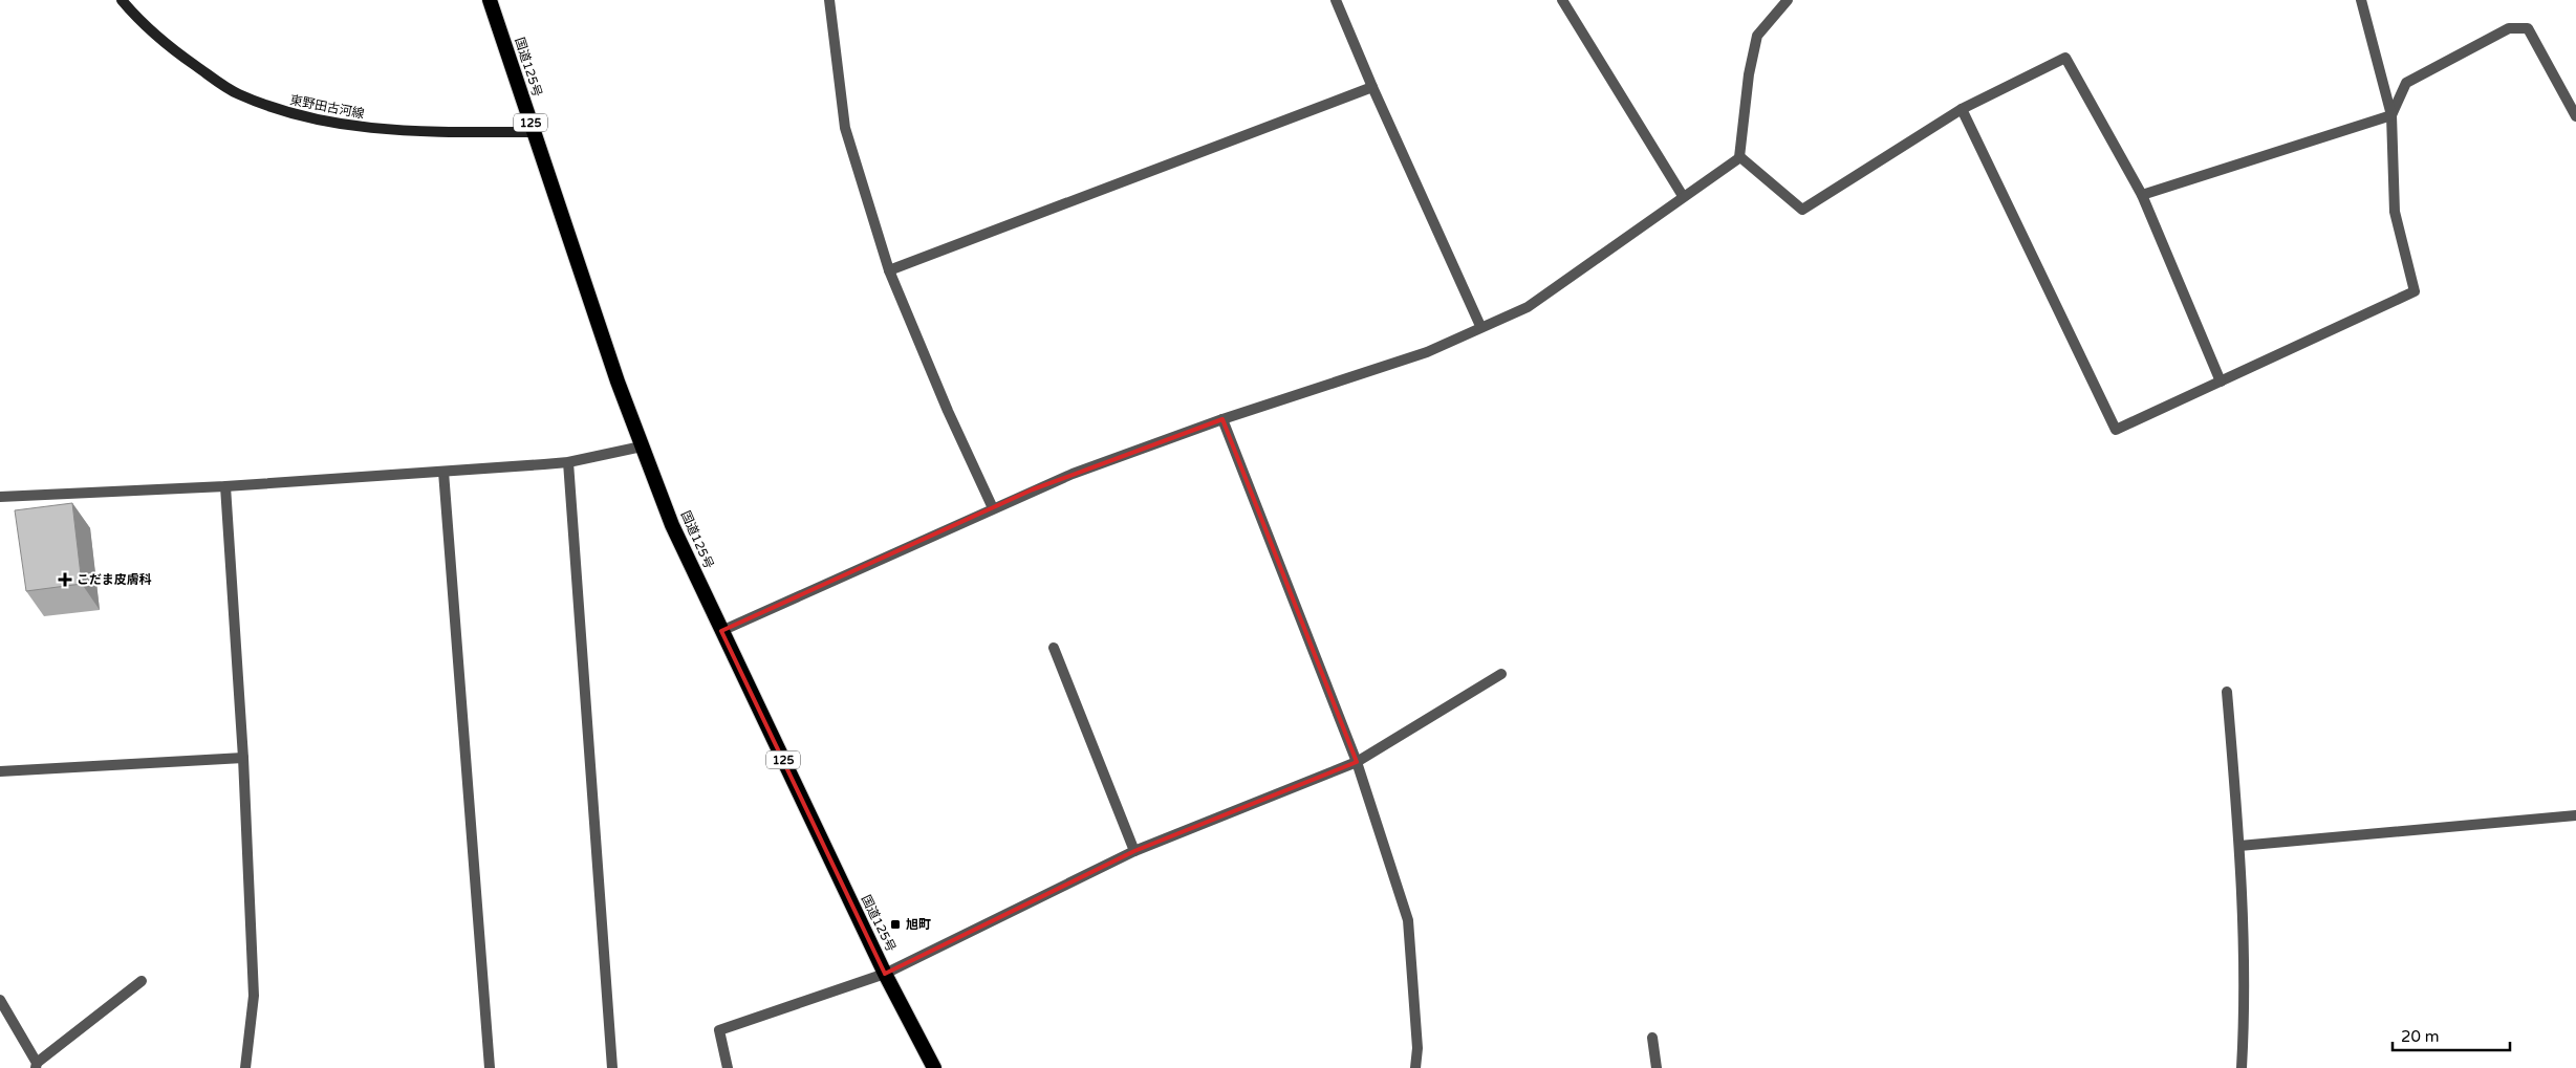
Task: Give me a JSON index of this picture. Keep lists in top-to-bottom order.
{
  "streets": {
    "highway": ["国道125号", "125"],
    "main road": ["東野田古河線"]
  },
  "crossings": [
    ["国道125号", "東野田古河線"]
  ],
  "places": {
    "health": ["こだま皮膚科"],
    "transit": ["旭町"]
  },
  "scale_bar": "20 m"
}
